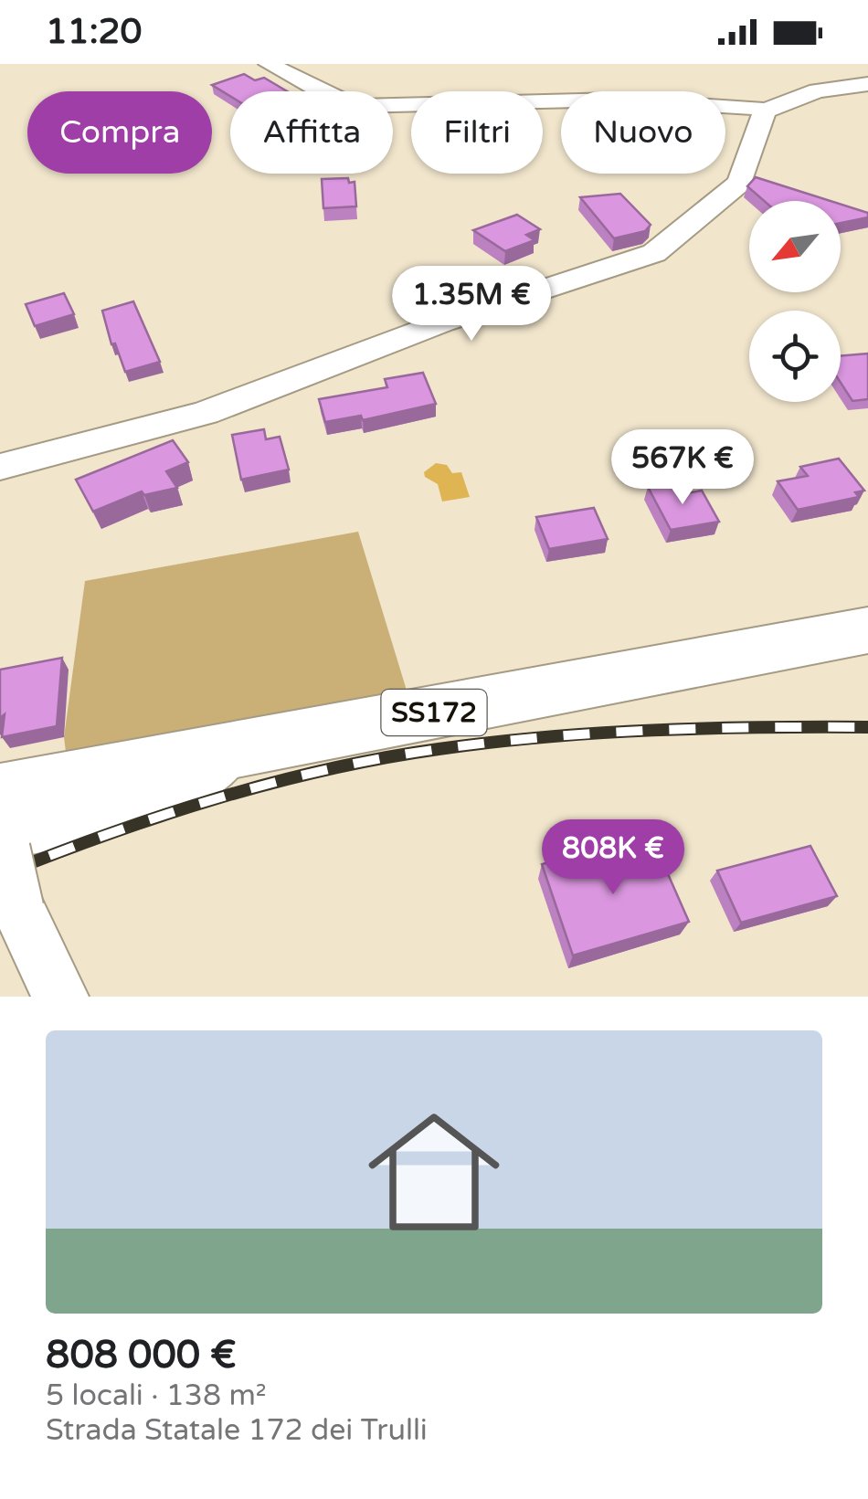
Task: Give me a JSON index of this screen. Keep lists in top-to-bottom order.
{
  "streets": {
    "main road": ["SS172"]
  },
  "north": "bottom left",
  "page": {
    "status": "11:20",
    "chip": [
      "Compra",
      "Affitta",
      "Filtri",
      "Nuovo"
    ],
    "price": ["1.35M €", "567K €", "808K €"],
    "list": [
      {
        "name": "808 000 €",
        "note": "5 locali · 138 m² · Strada Statale 172 dei Trulli"
      }
    ]
  }
}
